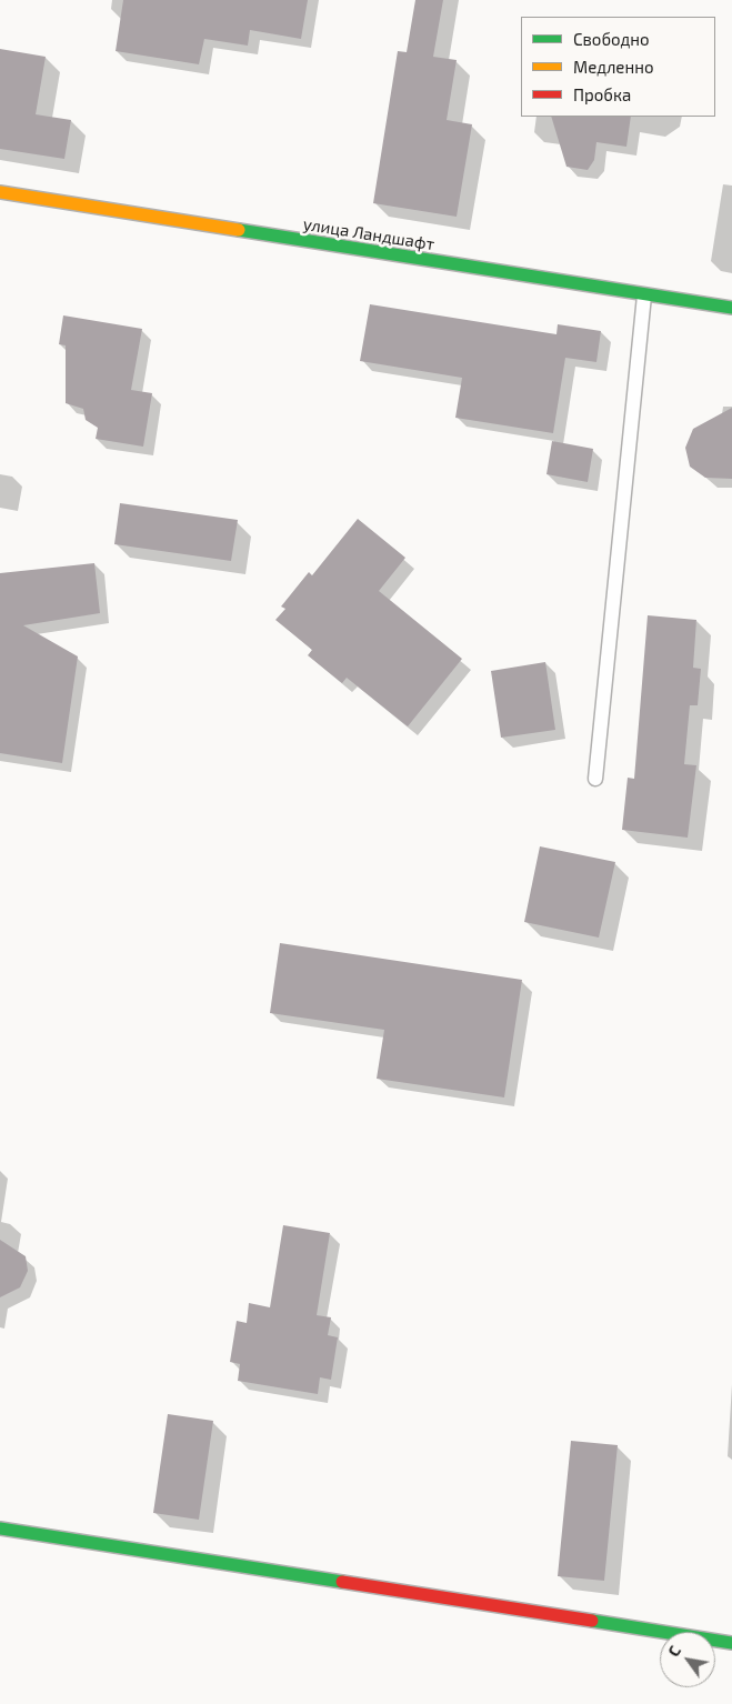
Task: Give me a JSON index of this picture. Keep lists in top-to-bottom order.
{
  "streets": {
    "street": ["улица Ландшафт"]
  },
  "legend": ["Свободно", "Медленно", "Пробка"],
  "north": "top left"
}
